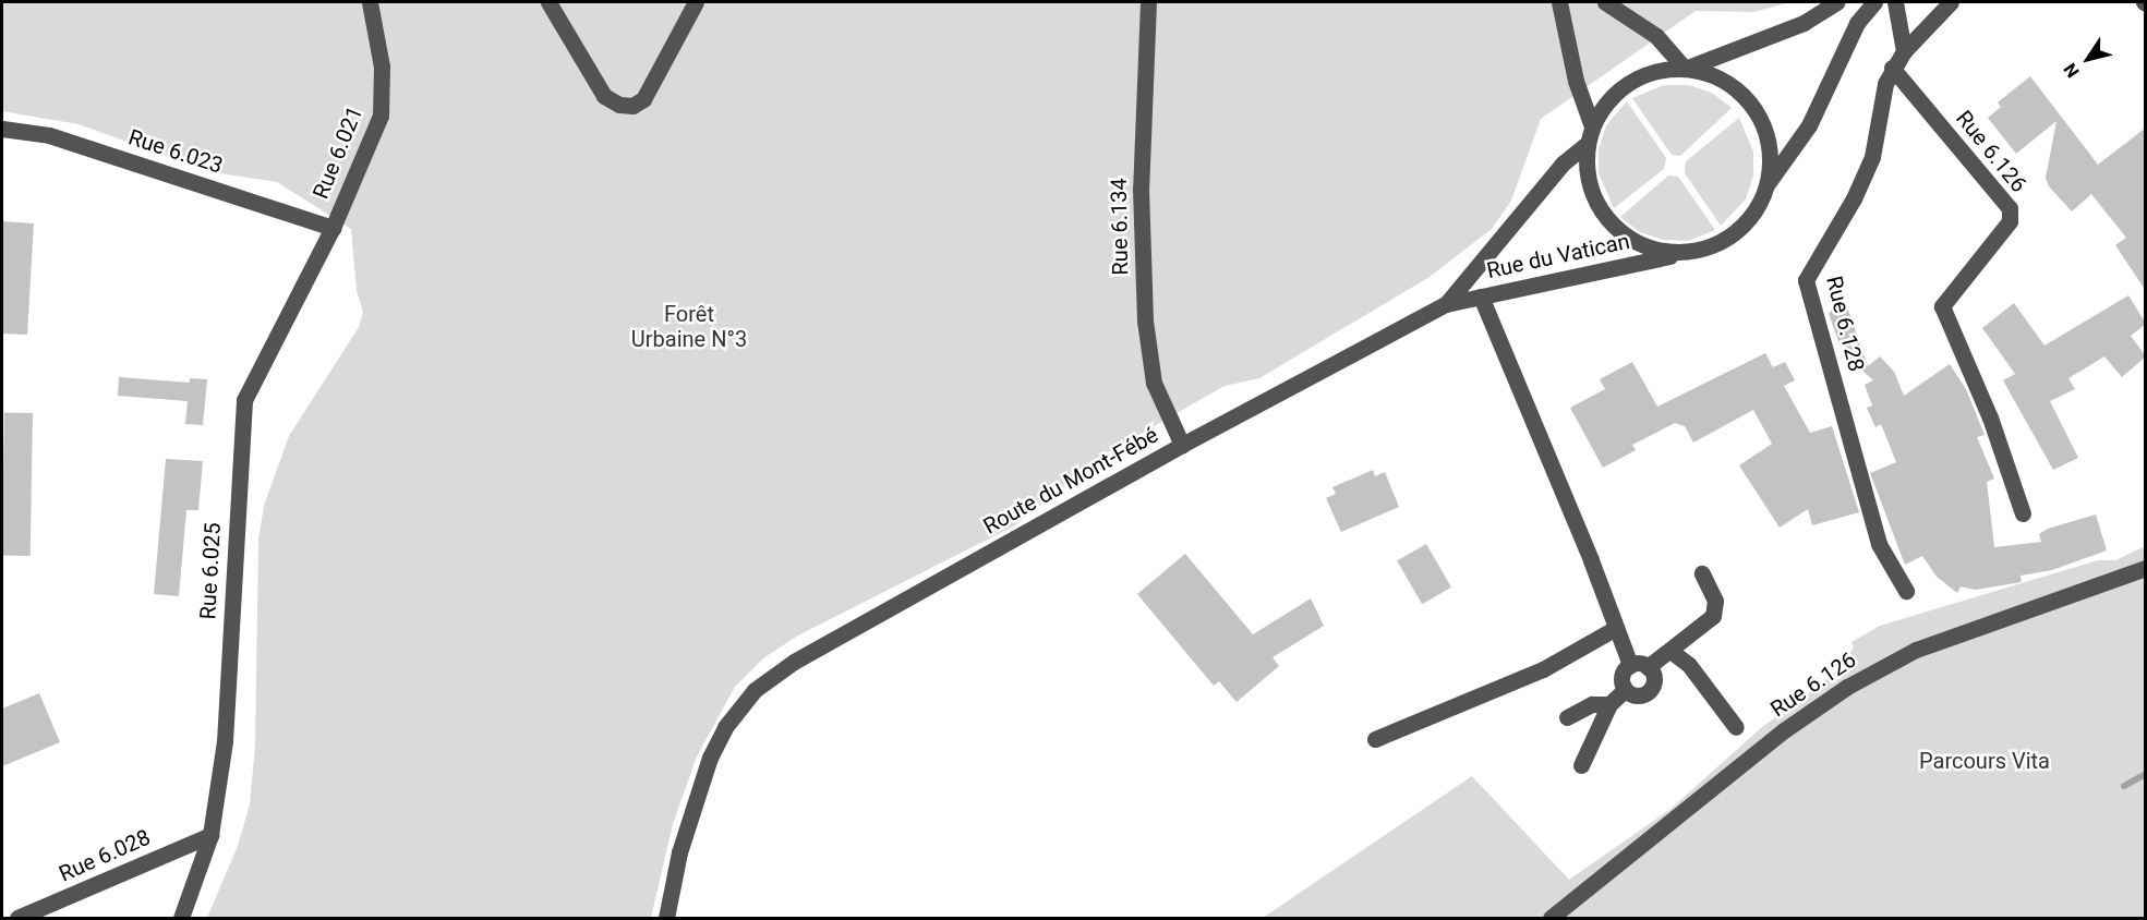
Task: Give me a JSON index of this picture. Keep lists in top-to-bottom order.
{
  "streets": {
    "street": [
      "Rue 6.023",
      "Rue 6.126",
      "Rue 6.021",
      "Rue 6.134",
      "Rue du Vatican",
      "Rue 6.128",
      "Route du Mont-Fébé",
      "Rue 6.025",
      "Rue 6.028"
    ]
  },
  "crossings": [
    ["Rue 6.023", "Rue 6.021"],
    ["Rue 6.023", "Rue 6.025"],
    ["Rue 6.126", "Rue 6.128"],
    ["Rue 6.021", "Rue 6.025"],
    ["Rue 6.134", "Route du Mont-Fébé"],
    ["Rue du Vatican", "Route du Mont-Fébé"],
    ["Rue 6.025", "Rue 6.028"]
  ],
  "parks": ["Forêt Urbaine N°3", "Parcours Vita"],
  "north": "bottom left"
}
